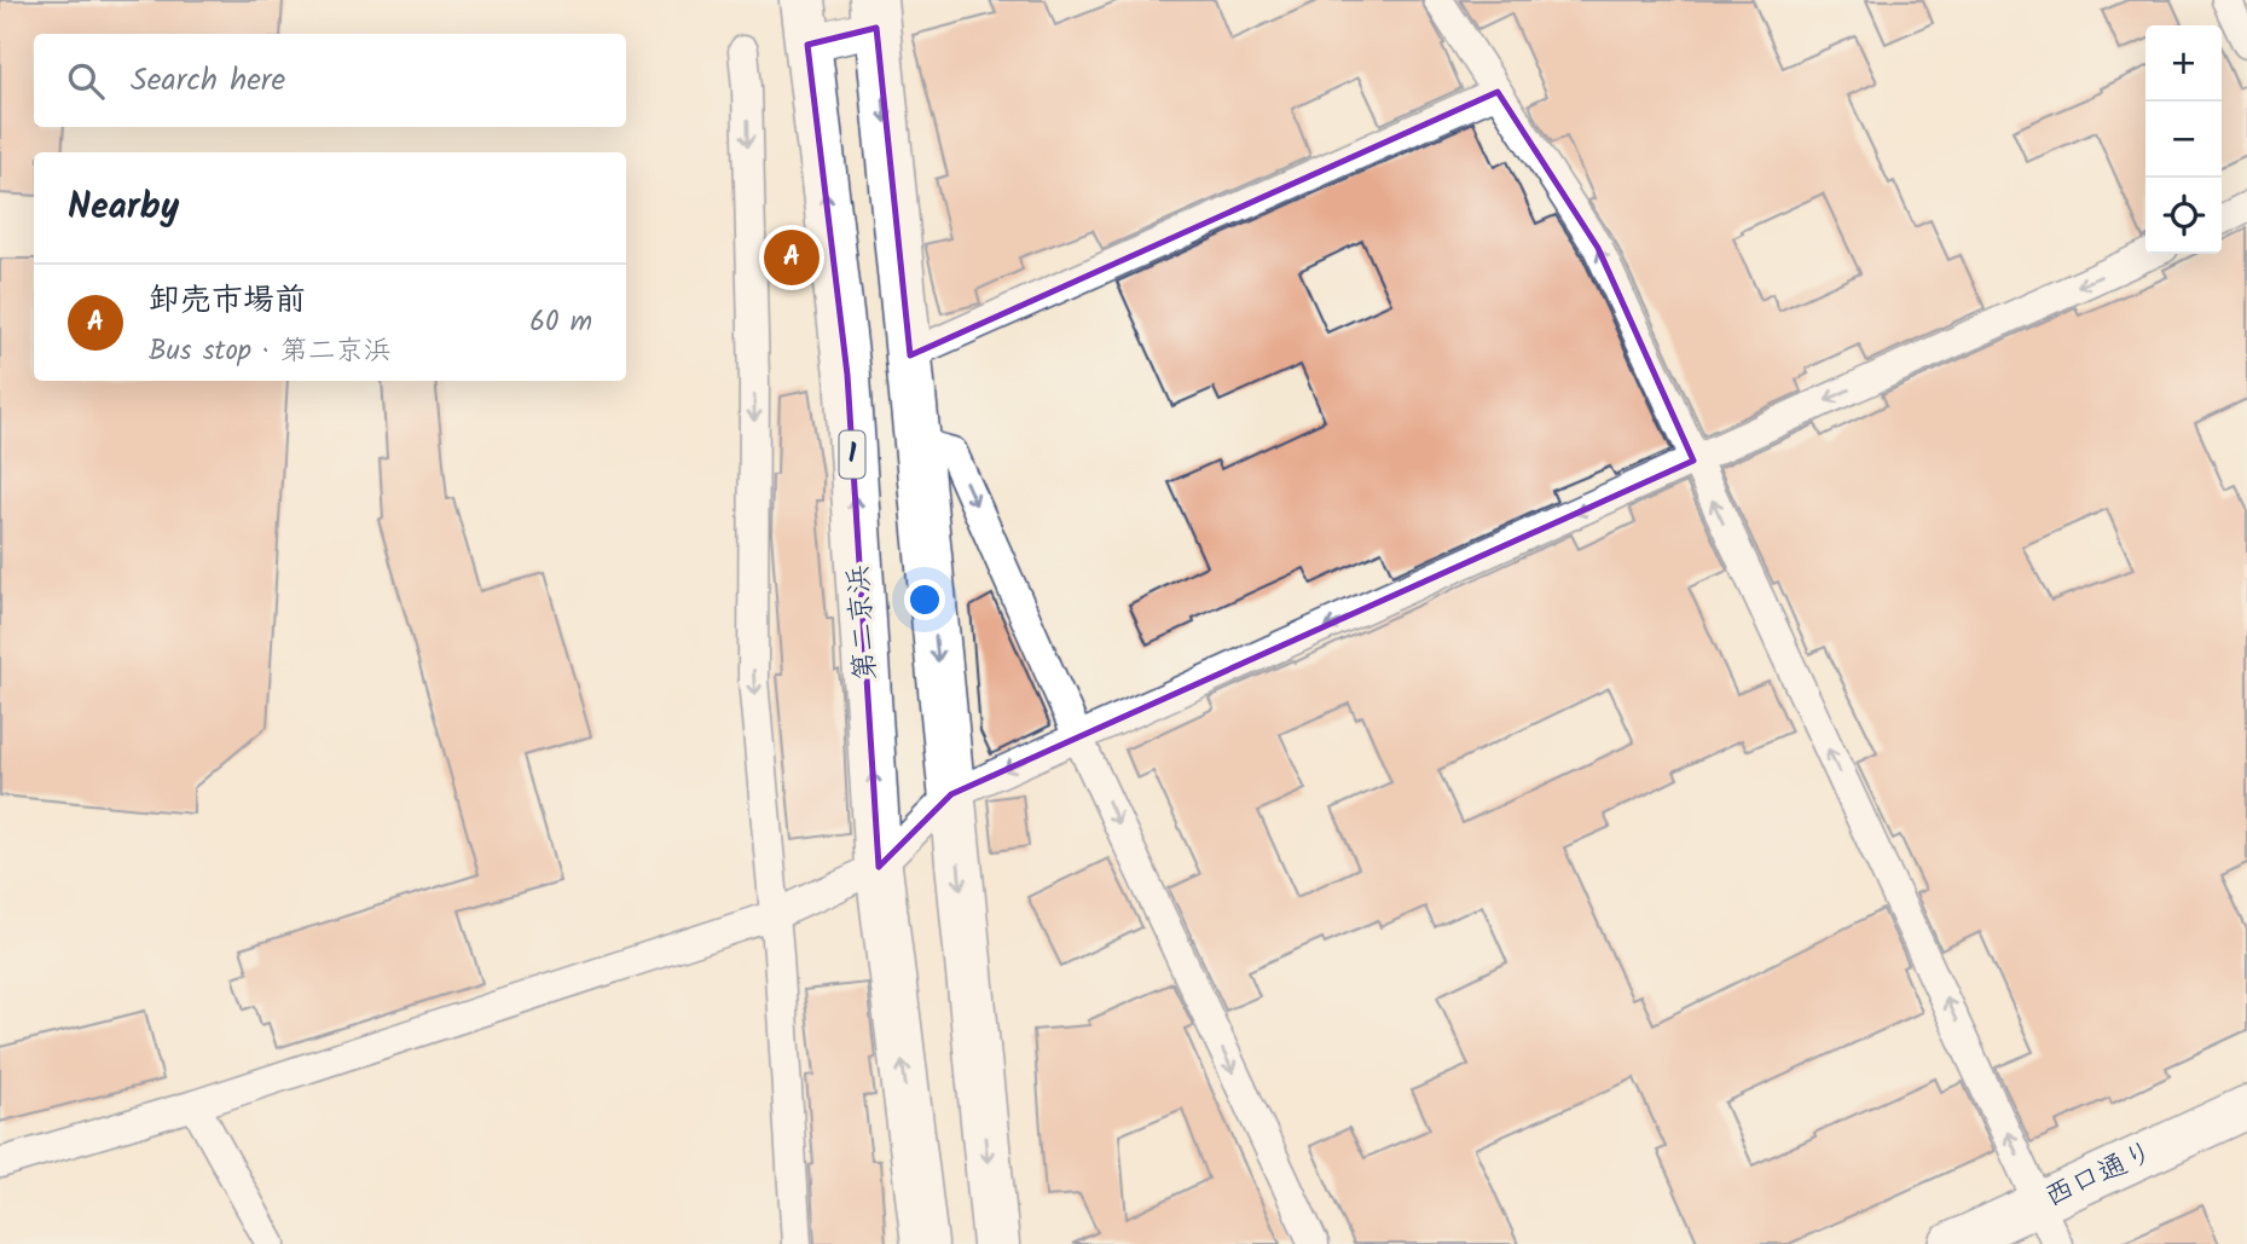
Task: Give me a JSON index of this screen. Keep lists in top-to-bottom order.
{
  "streets": {
    "highway": ["1", "第二京浜"],
    "main road": ["西口通り"]
  },
  "page": {
    "map_buttons": ["+", "−"],
    "search": "Search here",
    "heading": "Nearby",
    "pins": "A",
    "list": [
      {
        "mark": "A",
        "name": "卸売市場前",
        "note": "Bus stop · 第二京浜",
        "value": "60 m"
      }
    ]
  }
}
